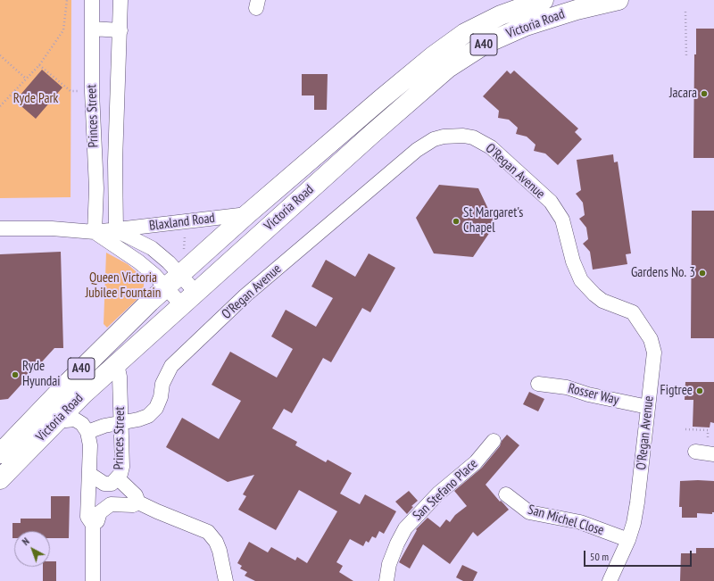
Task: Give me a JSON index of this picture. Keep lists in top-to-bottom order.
{
  "streets": {
    "highway": ["Victoria Road", "A40"],
    "street": [
      "Princes Street",
      "O'Regan Avenue",
      "Blaxland Road",
      "Rosser Way",
      "San Stefano Place",
      "San Michel Close"
    ]
  },
  "crossings": [
    ["Victoria Road", "Princes Street"],
    ["Victoria Road", "Blaxland Road"],
    ["Princes Street", "O'Regan Avenue"],
    ["Princes Street", "Blaxland Road"],
    ["O'Regan Avenue", "Rosser Way"],
    ["O'Regan Avenue", "San Michel Close"]
  ],
  "parks": ["Ryde Park", "Queen Victoria Jubilee Fountain"],
  "places": [
    "Jacara",
    "St Margaret's Chapel",
    "Gardens No. 3",
    "Ryde Hyundai",
    "Figtree"
  ],
  "scale_bar": "50 m",
  "north": "top left"
}
